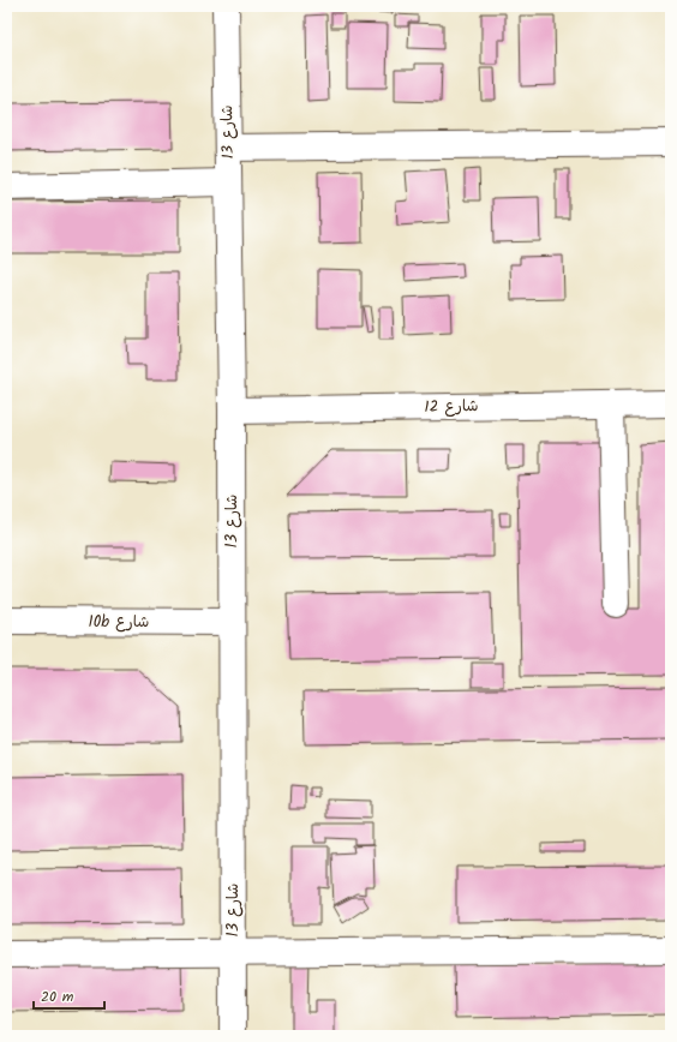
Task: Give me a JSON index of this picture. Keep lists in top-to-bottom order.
{
  "streets": {
    "street": ["شارع 13", "شارع 12", "10b شارع"]
  },
  "crossings": [
    ["شارع 13", "شارع 12"],
    ["شارع 13", "10b شارع"]
  ],
  "scale_bar": "20 m"
}
